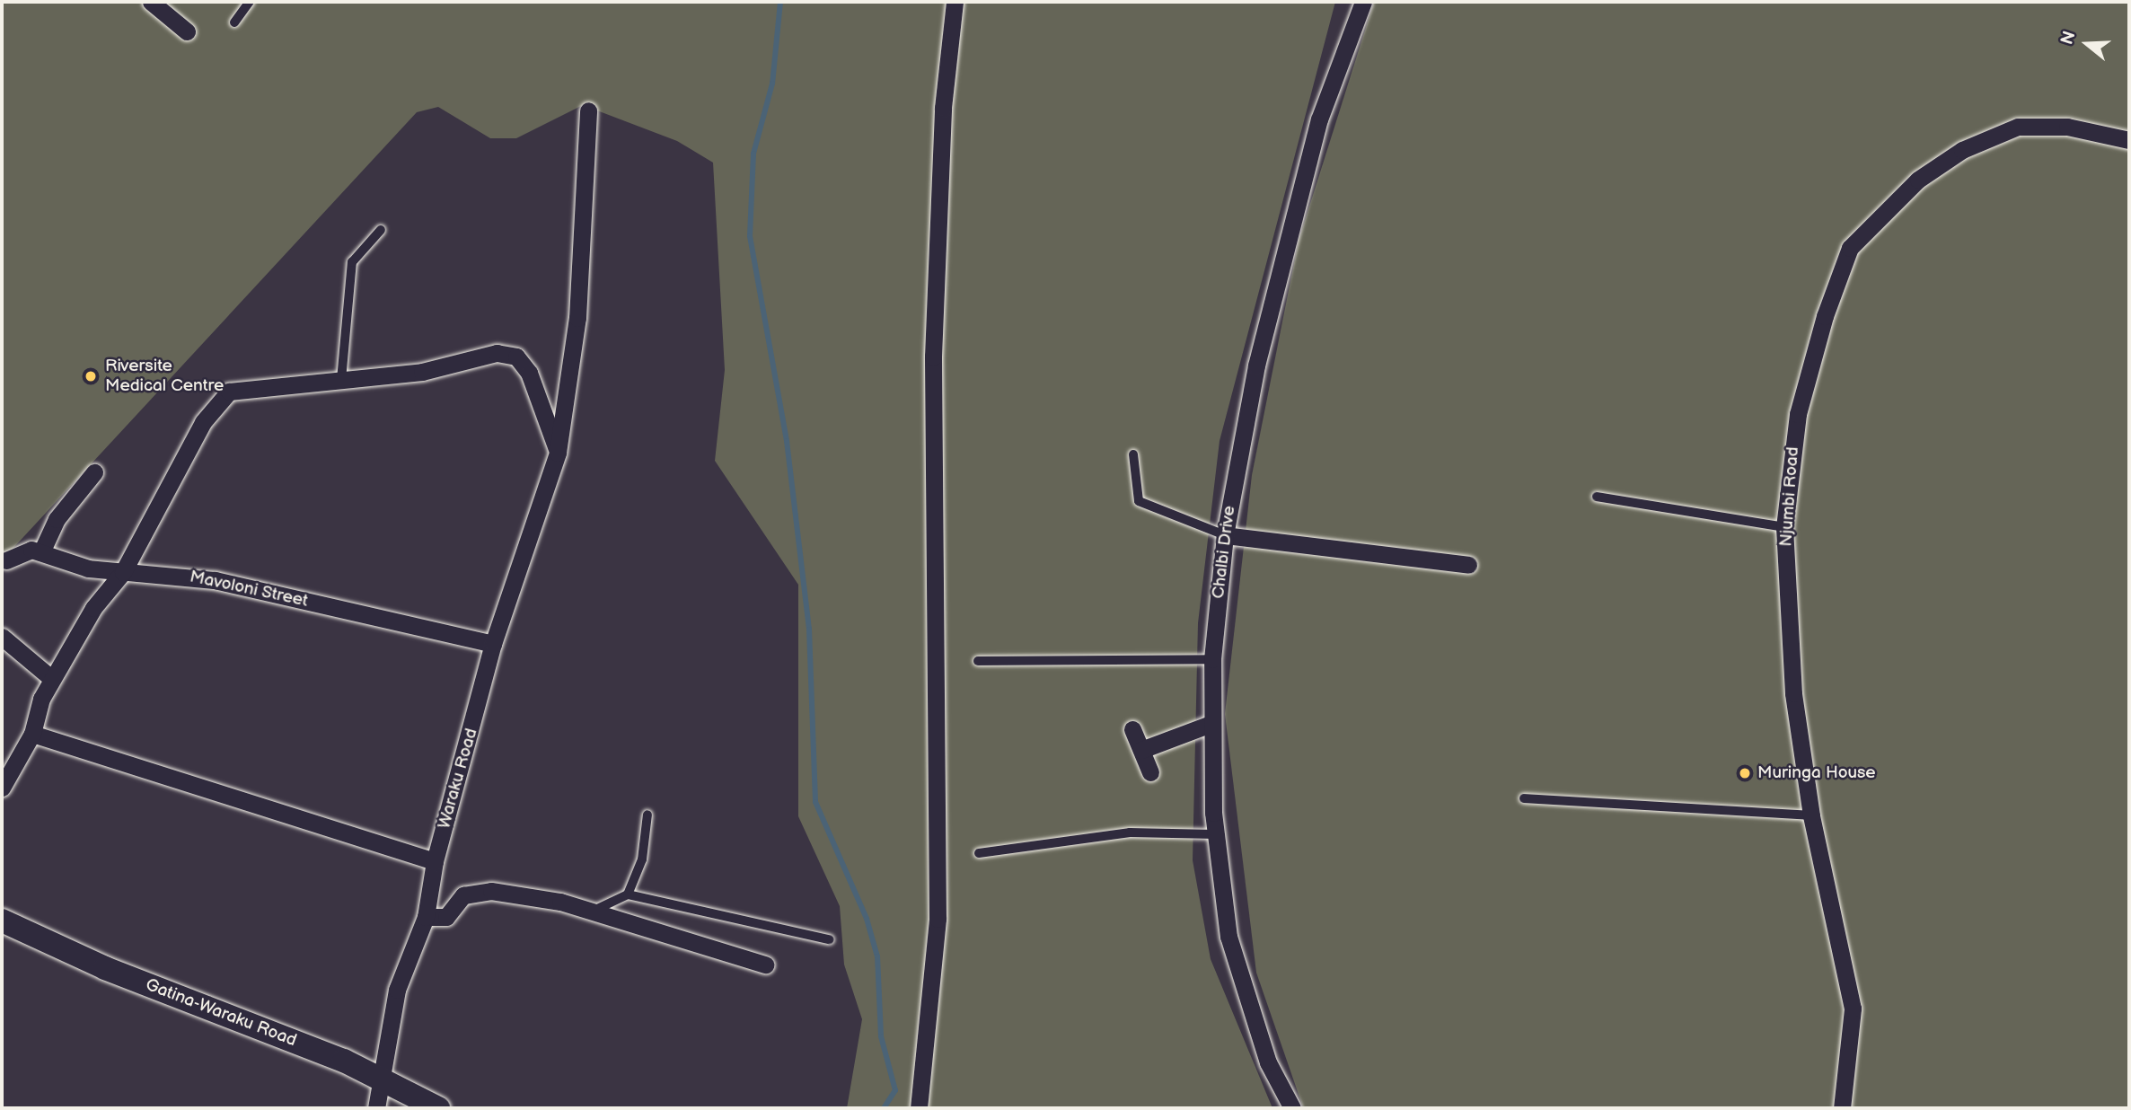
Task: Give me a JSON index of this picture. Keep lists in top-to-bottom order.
{
  "streets": {
    "street": [
      "Njumbi Road",
      "Chalbi Drive",
      "Mavoloni Street",
      "Waraku Road",
      "Gatina-Waraku Road"
    ]
  },
  "crossings": [
    ["Mavoloni Street", "Waraku Road"],
    ["Waraku Road", "Gatina-Waraku Road"]
  ],
  "places": ["Riversite Medical Centre", "Muringa House"],
  "north": "left"
}
